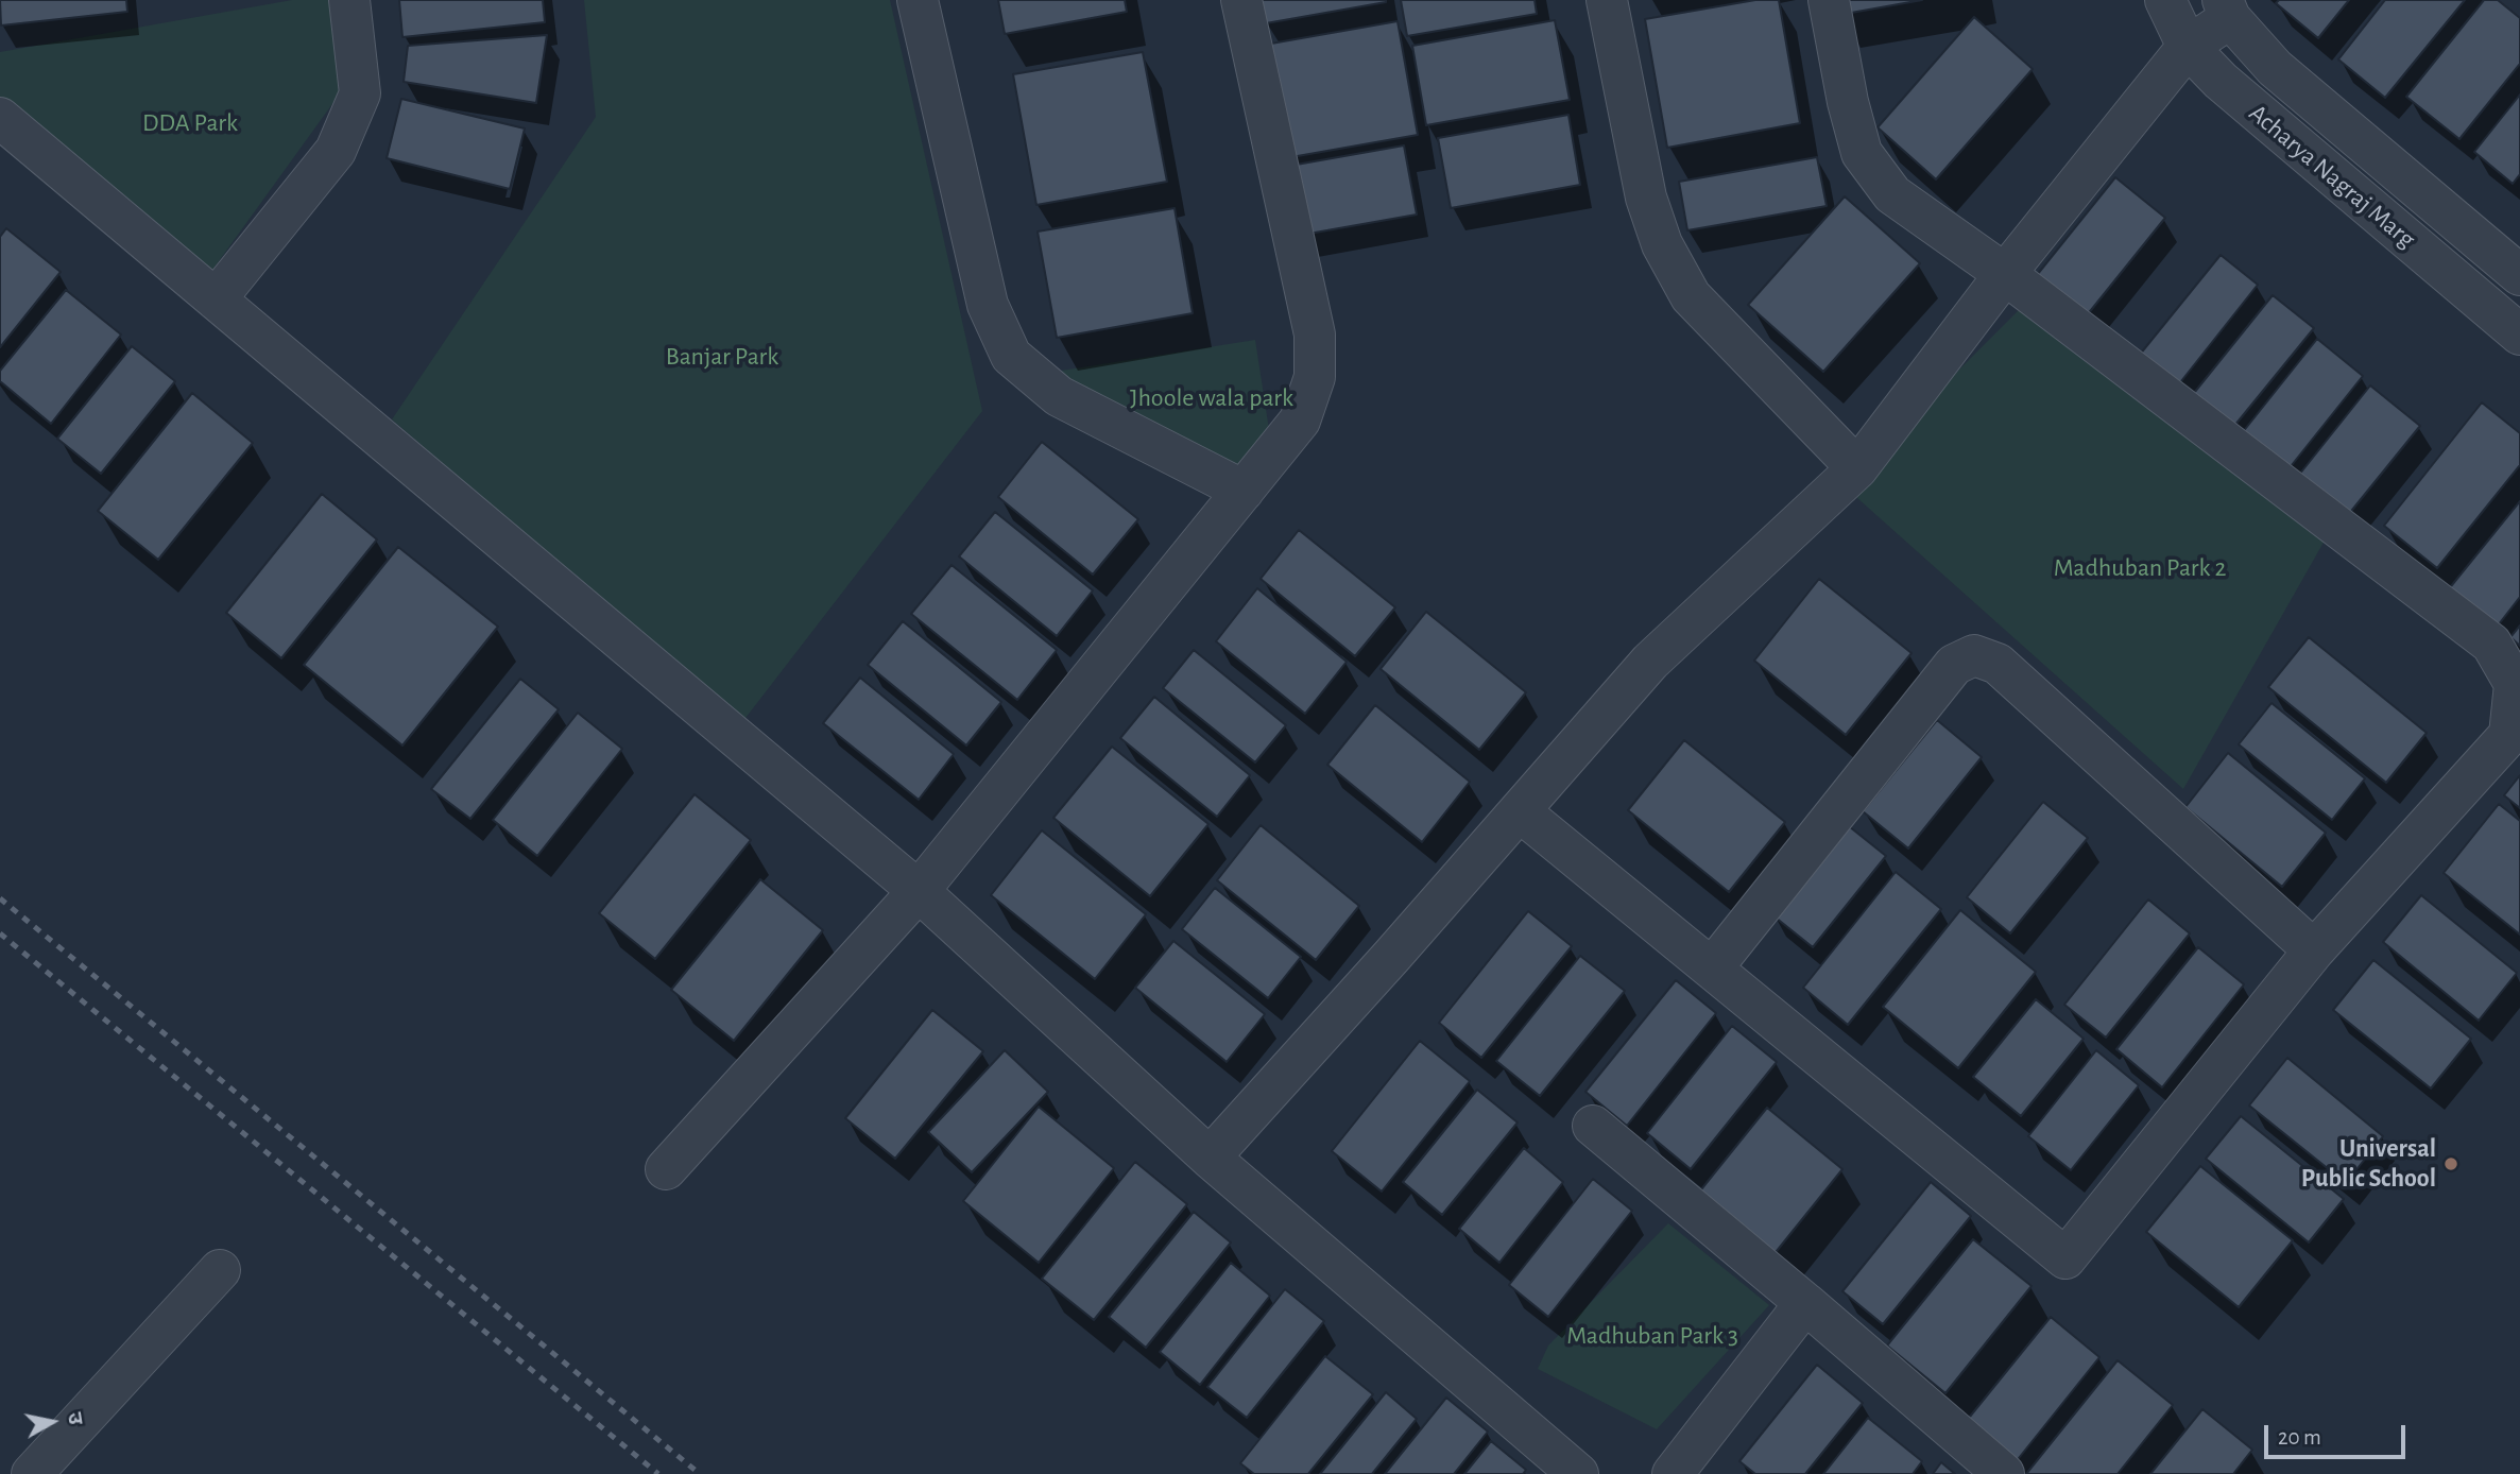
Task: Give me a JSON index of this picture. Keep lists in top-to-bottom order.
{
  "streets": {
    "street": ["Acharya Nagraj Marg"]
  },
  "parks": [
    "DDA Park",
    "Banjar Park",
    "Jhoole wala park",
    "Madhuban Park 2",
    "Madhuban Park 3"
  ],
  "places": ["Universal Public School"],
  "scale_bar": "20 m",
  "north": "right"
}
